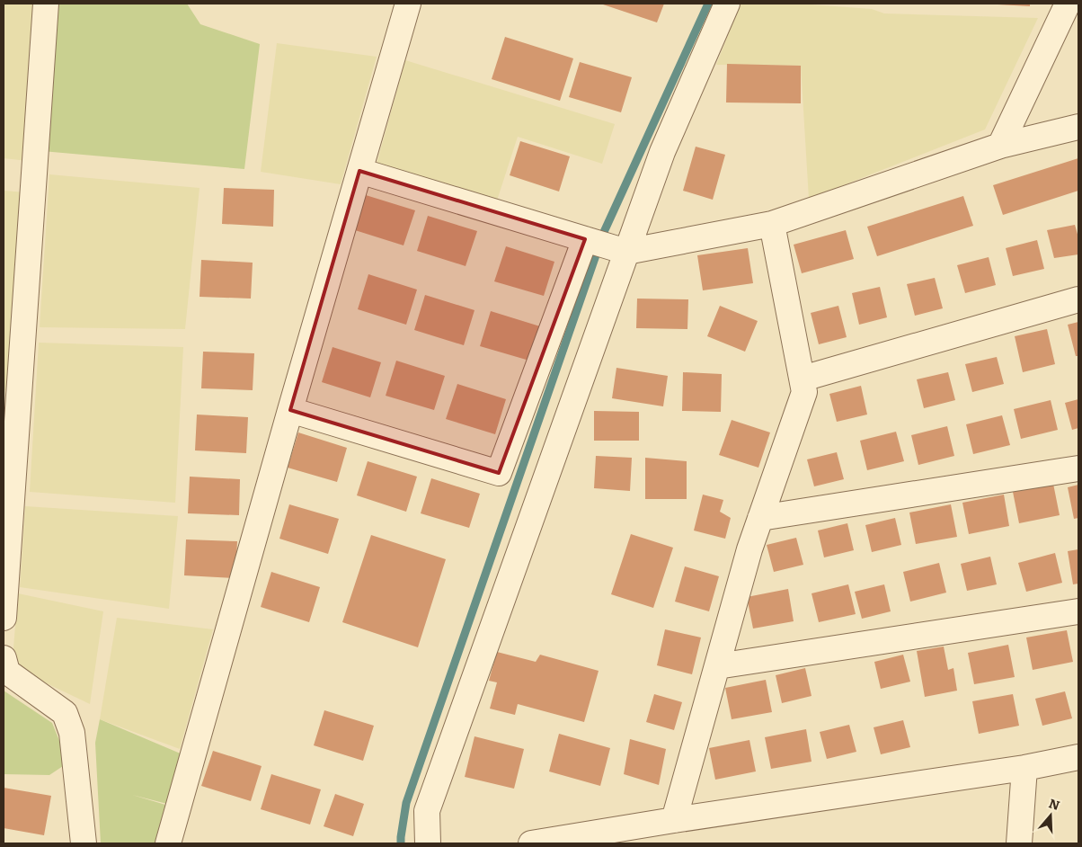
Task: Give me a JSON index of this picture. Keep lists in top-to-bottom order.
{
  "north": "top"
}
